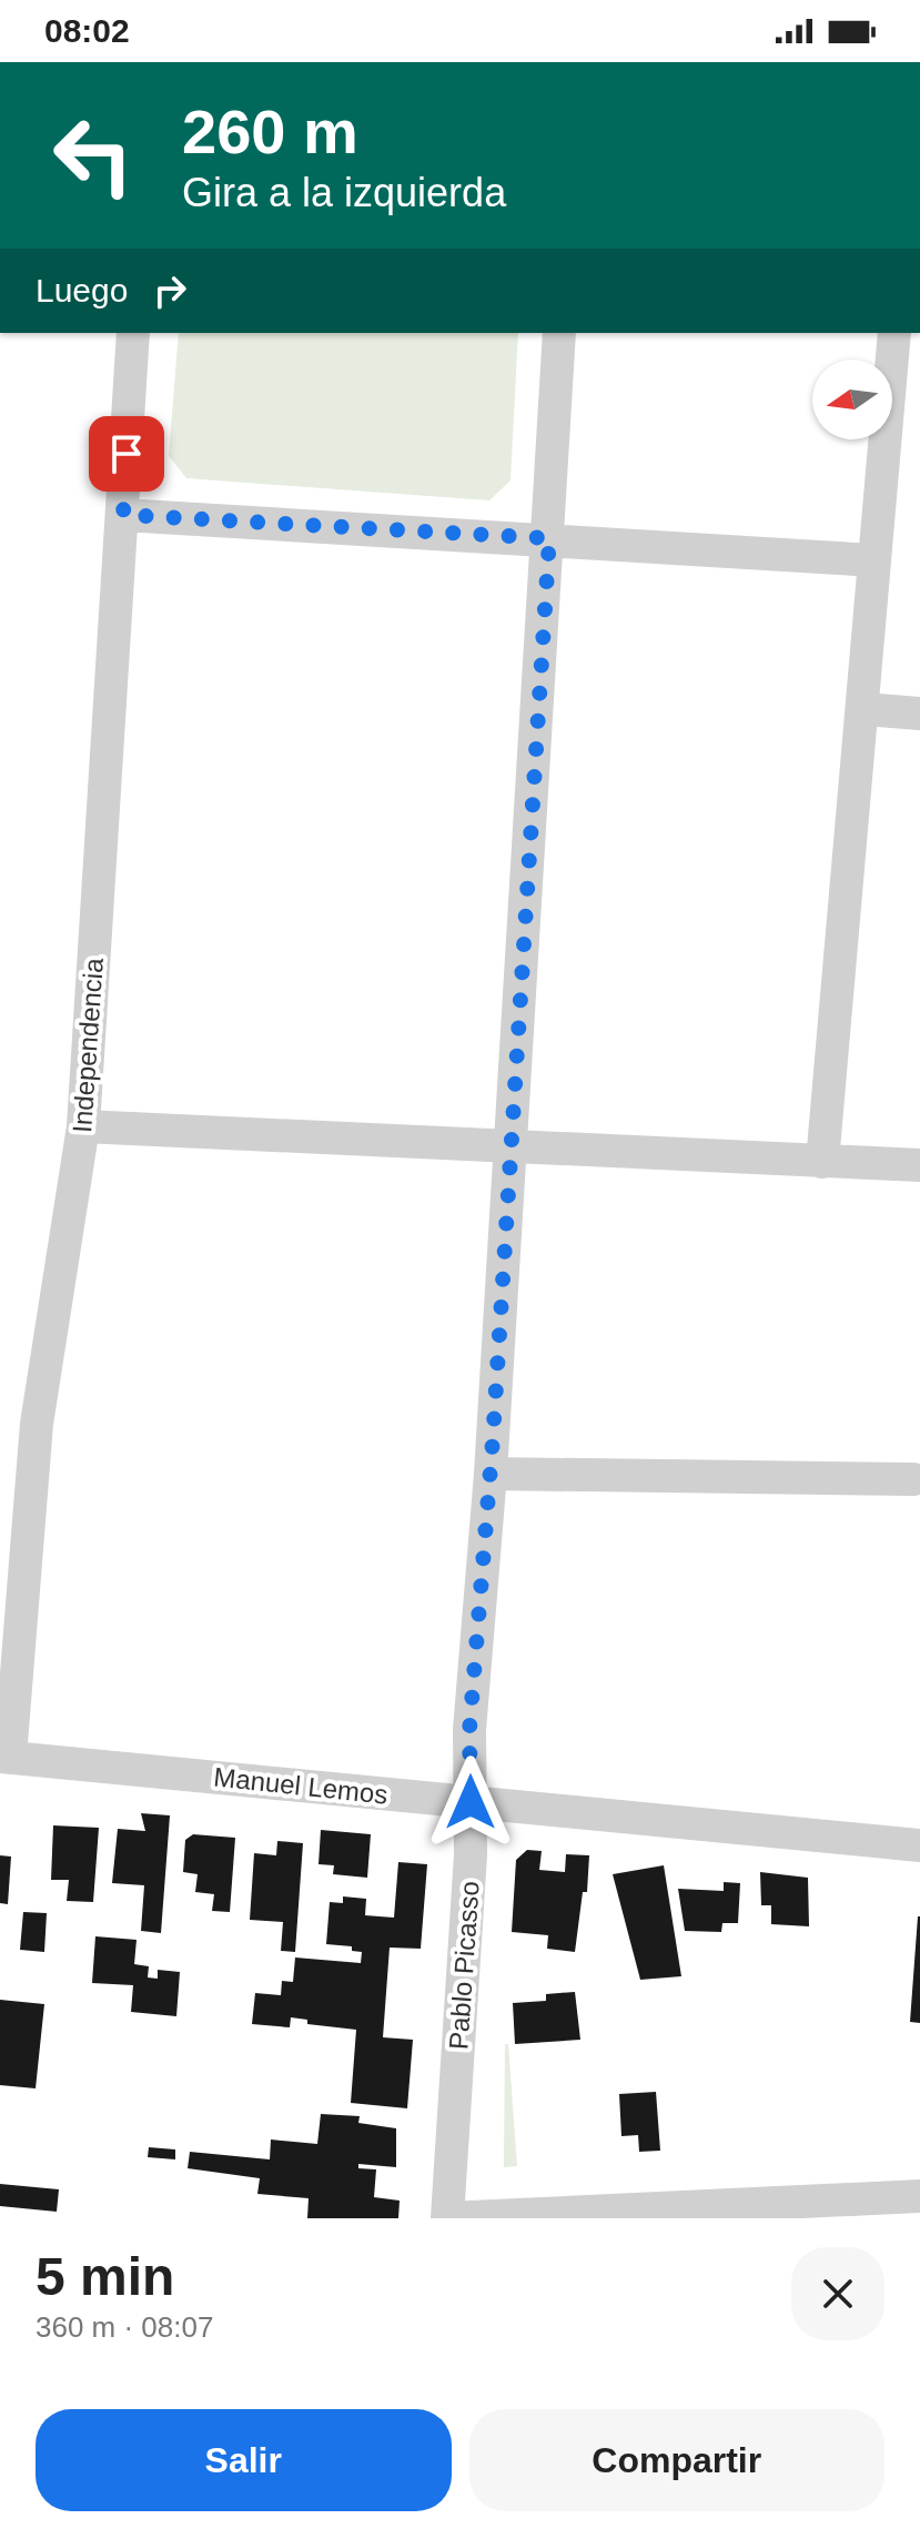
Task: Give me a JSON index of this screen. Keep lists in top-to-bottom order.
{
  "streets": {
    "street": ["Independencia", "Manuel Lemos", "Pablo Picasso"]
  },
  "crossings": [
    ["Independencia", "Manuel Lemos"],
    ["Manuel Lemos", "Pablo Picasso"]
  ],
  "north": "left",
  "page": {
    "status": "08:02",
    "turn": ["260 m", "Gira a la izquierda"],
    "then": "Luego",
    "heading": ["5 min", "360 m · 08:07"],
    "buttons": ["Salir", "Compartir"]
  }
}
